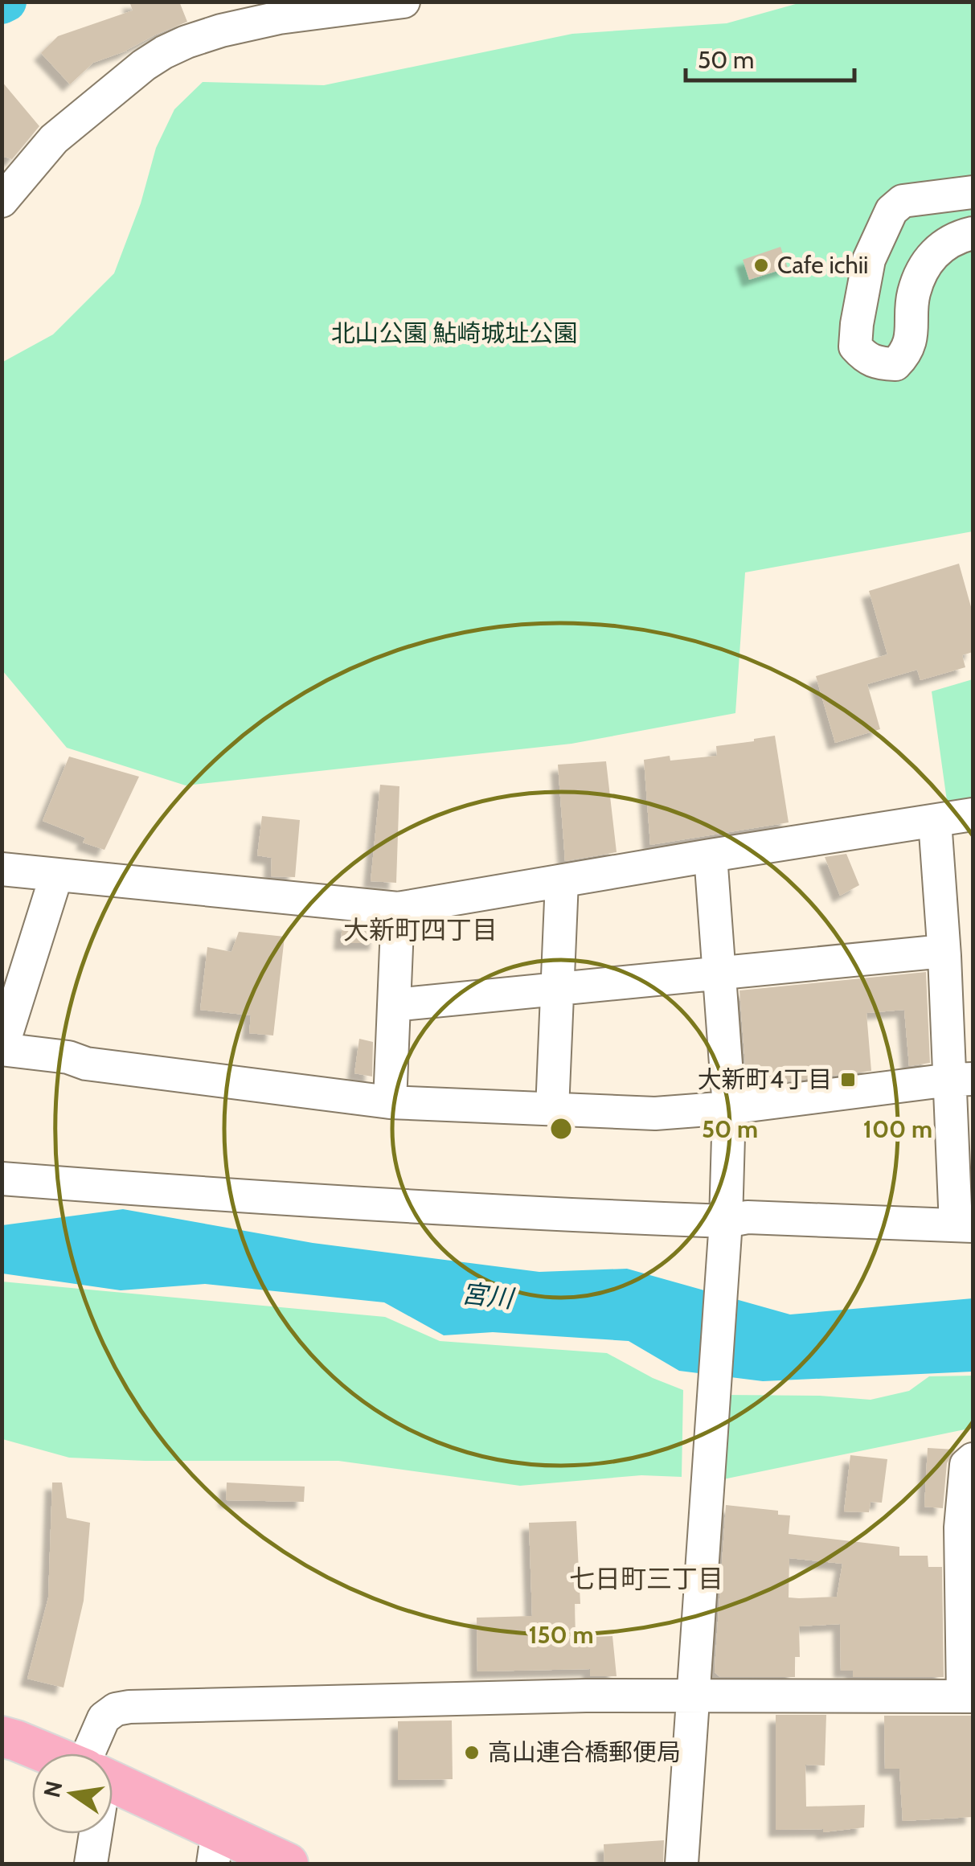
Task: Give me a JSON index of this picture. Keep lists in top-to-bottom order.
{
  "districts": ["大新町四丁目", "七日町三丁目"],
  "water": ["宮川"],
  "parks": ["北山公園 鮎崎城址公園"],
  "places": {
    "other": ["Cafe ichii", "高山連合橋郵便局"],
    "transit": ["大新町4丁目"]
  },
  "scale_bar": "50 m",
  "north": "left",
  "rings": ["50 m", "100 m", "150 m"]
}
